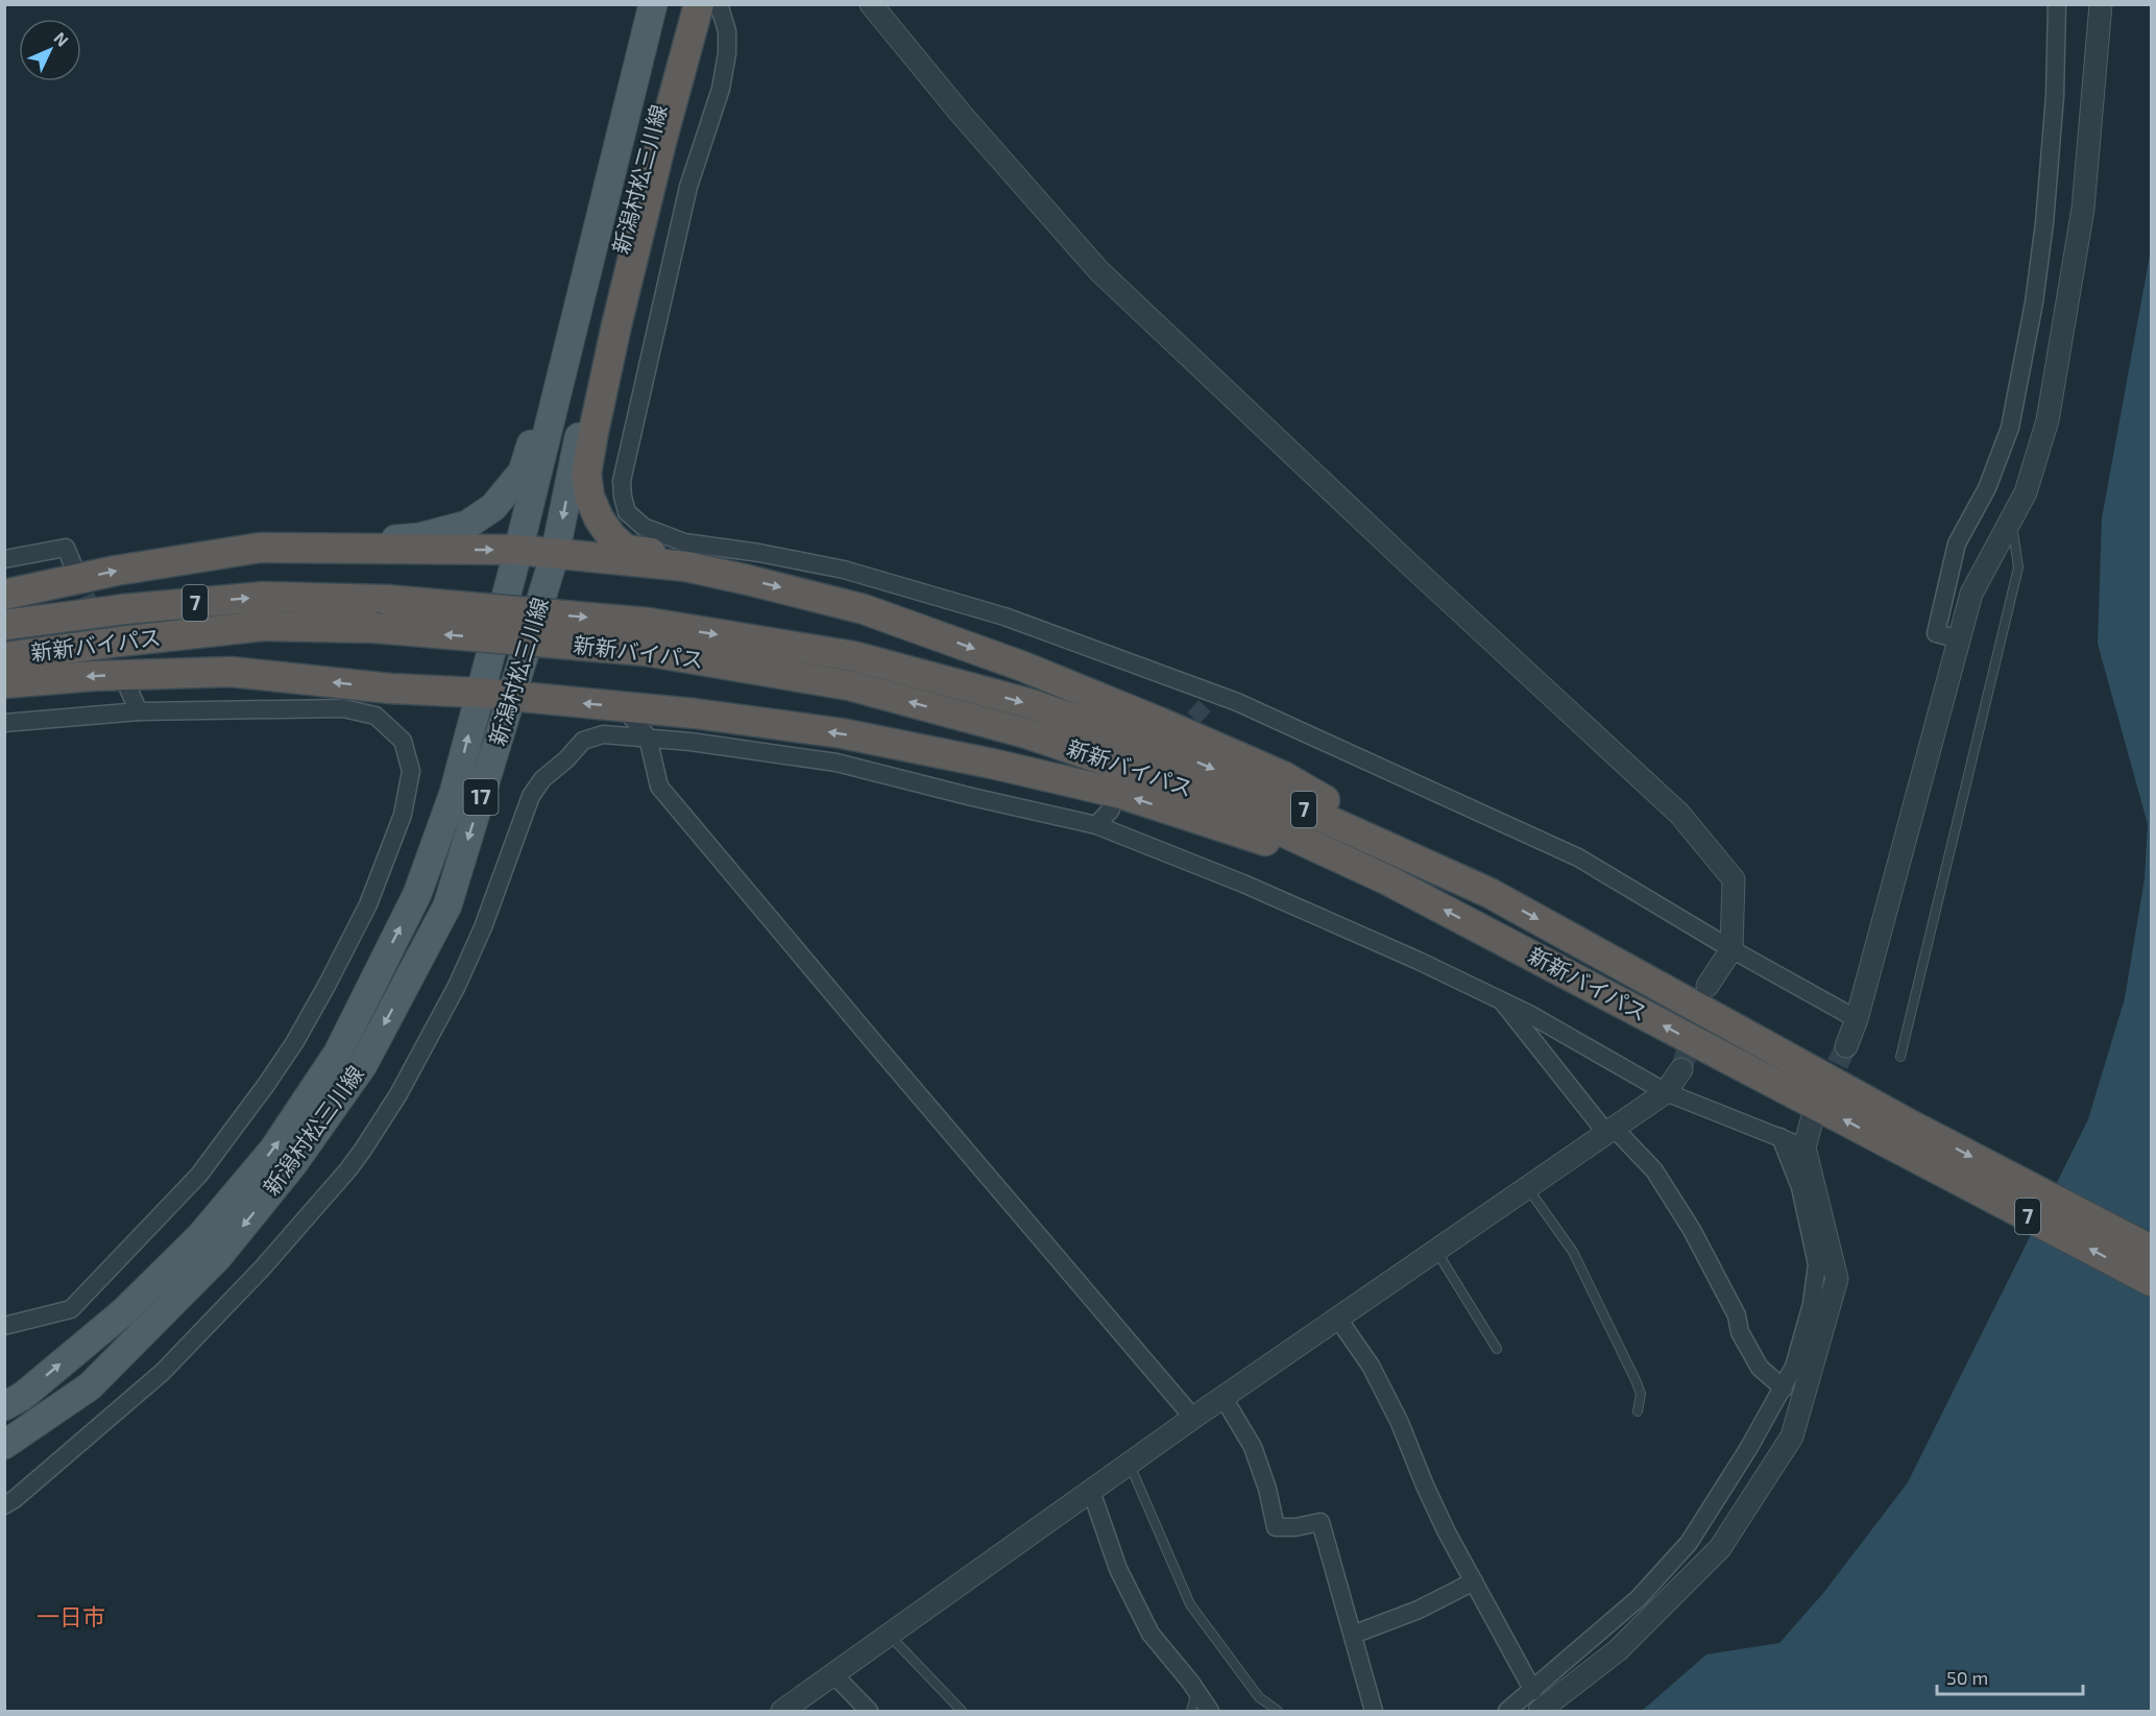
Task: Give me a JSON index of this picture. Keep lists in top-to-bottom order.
{
  "streets": {
    "highway": ["7", "新新バイパス"],
    "main road": ["新潟村松三川線", "17"]
  },
  "districts": ["一日市"],
  "scale_bar": "50 m",
  "north": "top right"
}
